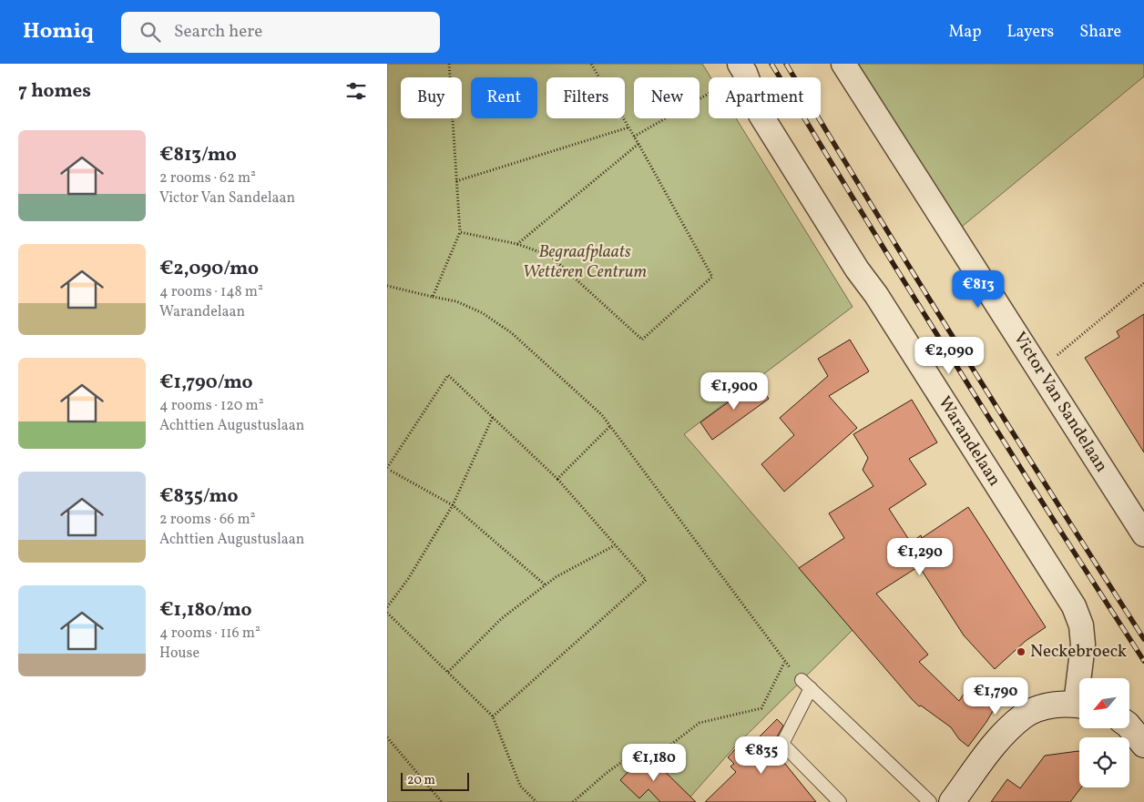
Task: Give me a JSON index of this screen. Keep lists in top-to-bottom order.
{
  "streets": {
    "street": ["Victor Van Sandelaan", "Warandelaan"]
  },
  "parks": ["Begraafplaats Wetteren Centrum"],
  "places": ["Neckebroeck"],
  "scale_bar": "20 m",
  "north": "bottom left",
  "page": {
    "header": "Homiq",
    "search": "Search here",
    "nav": ["Map", "Layers", "Share"],
    "heading": "7 homes",
    "chip": [
      "Buy",
      "Rent",
      "Filters",
      "New",
      "Apartment"
    ],
    "list": [
      {
        "name": "€813/mo",
        "note": "2 rooms · 62 m² · Victor Van Sandelaan"
      },
      {
        "name": "€2,090/mo",
        "note": "4 rooms · 148 m² · Warandelaan"
      },
      {
        "name": "€1,790/mo",
        "note": "4 rooms · 120 m² · Achttien Augustuslaan"
      },
      {
        "name": "€835/mo",
        "note": "2 rooms · 66 m² · Achttien Augustuslaan"
      },
      {
        "name": "€1,180/mo",
        "note": "4 rooms · 116 m² · House"
      }
    ],
    "price": [
      "€813",
      "€2,090",
      "€1,900",
      "€1,290",
      "€1,790",
      "€835",
      "€1,180"
    ],
    "scale": "20 m"
  }
}
